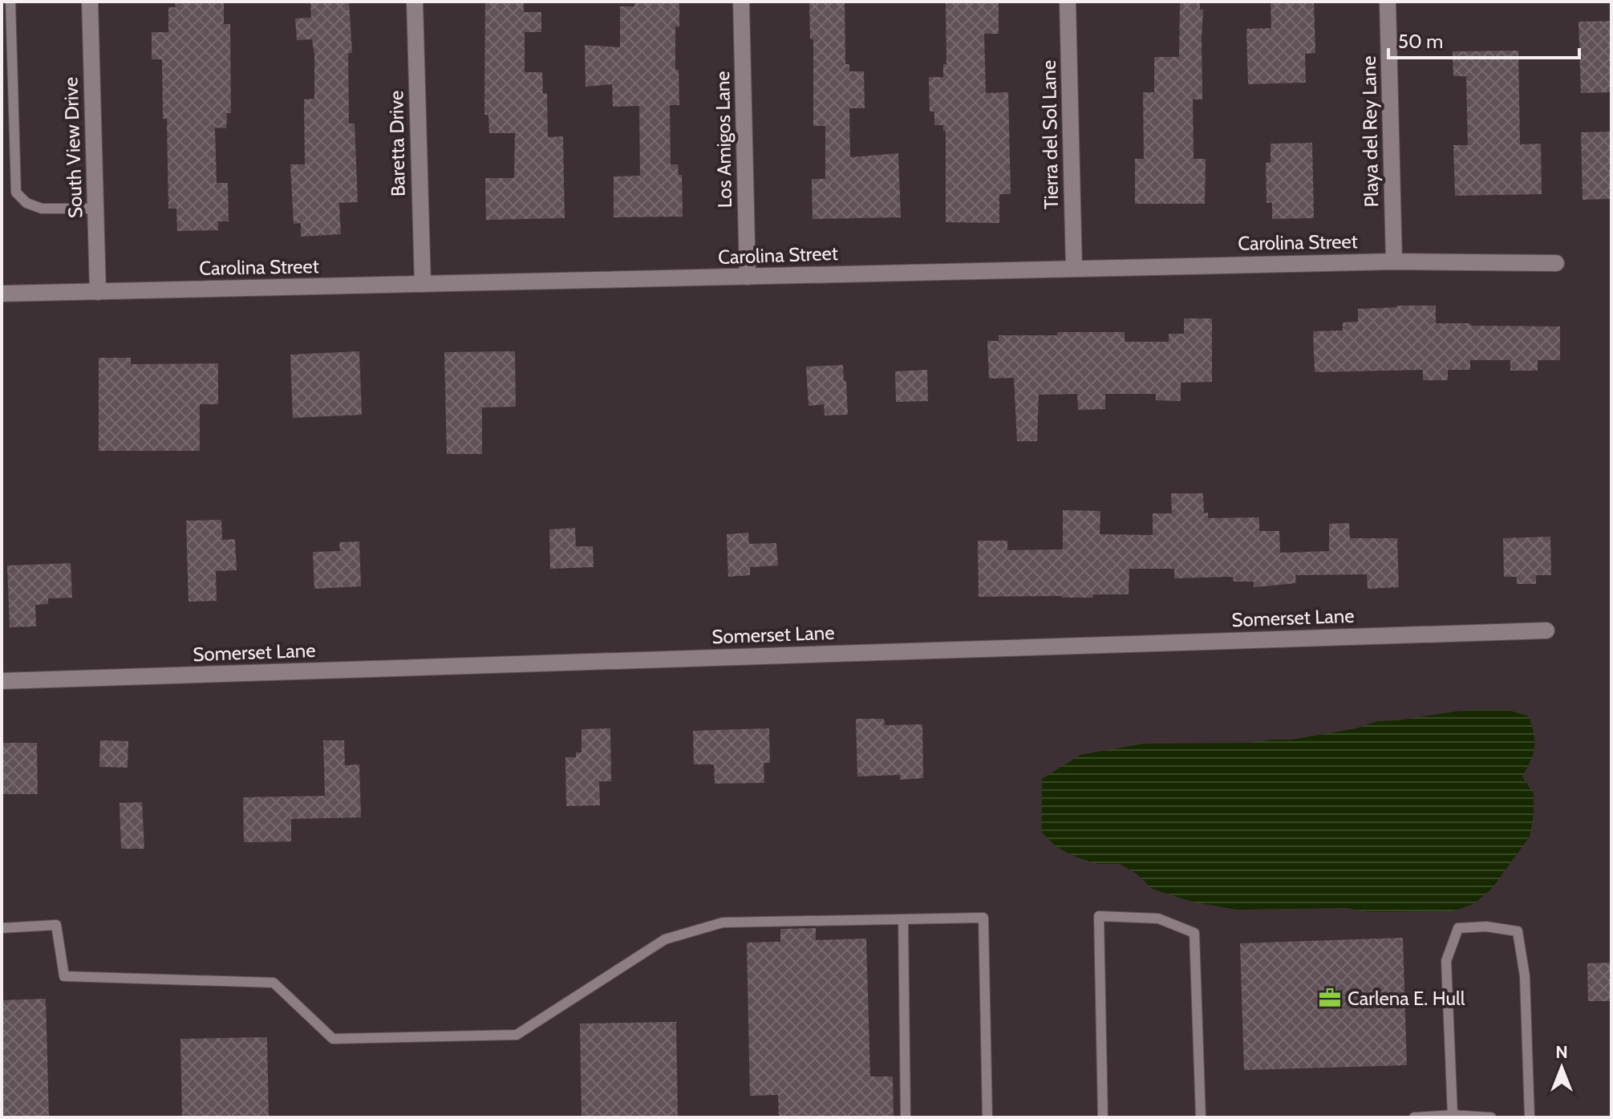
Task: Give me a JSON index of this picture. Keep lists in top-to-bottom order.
{
  "streets": {
    "street": [
      "Playa del Rey Lane",
      "Tierra del Sol Lane",
      "Los Amigos Lane",
      "Baretta Drive",
      "South View Drive",
      "Carolina Street",
      "Somerset Lane"
    ]
  },
  "crossings": [
    ["Playa del Rey Lane", "Carolina Street"],
    ["Tierra del Sol Lane", "Carolina Street"],
    ["Los Amigos Lane", "Carolina Street"],
    ["Baretta Drive", "Carolina Street"],
    ["South View Drive", "Carolina Street"]
  ],
  "places": {
    "office": ["Carlena E. Hull"]
  },
  "scale_bar": "50 m",
  "north": "top"
}
